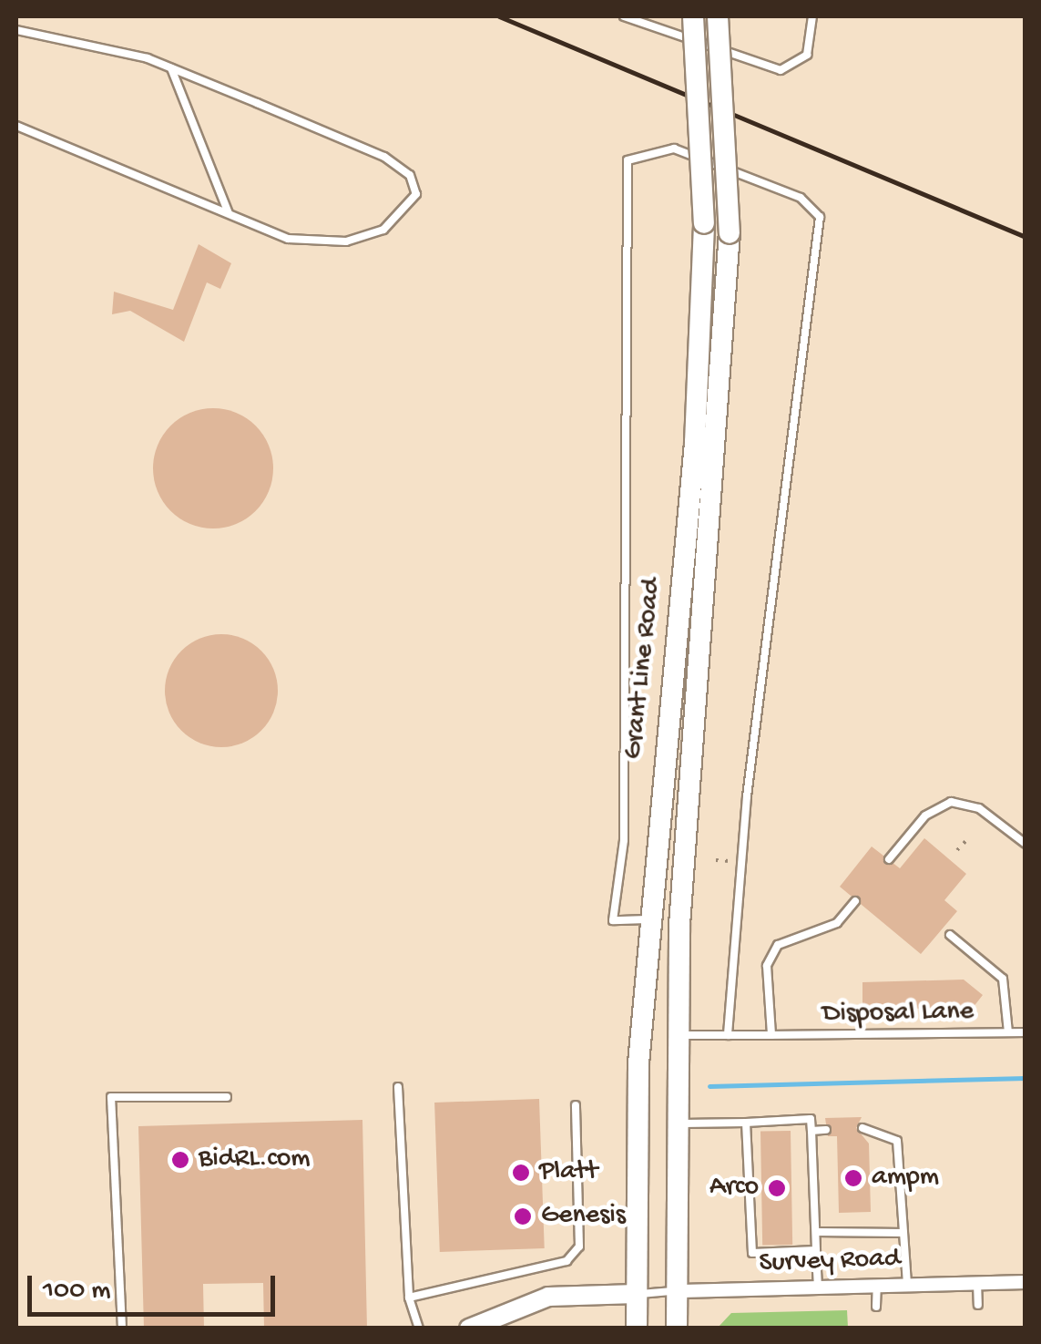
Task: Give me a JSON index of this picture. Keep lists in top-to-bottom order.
{
  "streets": {
    "main road": ["Grant Line Road"],
    "street": ["Survey Road"],
    "lane": ["Disposal Lane"]
  },
  "crossings": [
    ["Grant Line Road", "Disposal Lane"],
    ["Grant Line Road", "Survey Road"]
  ],
  "places": [
    "BidRL.com",
    "Platt",
    "ampm",
    "Arco",
    "Genesis"
  ],
  "scale_bar": "100 m"
}
